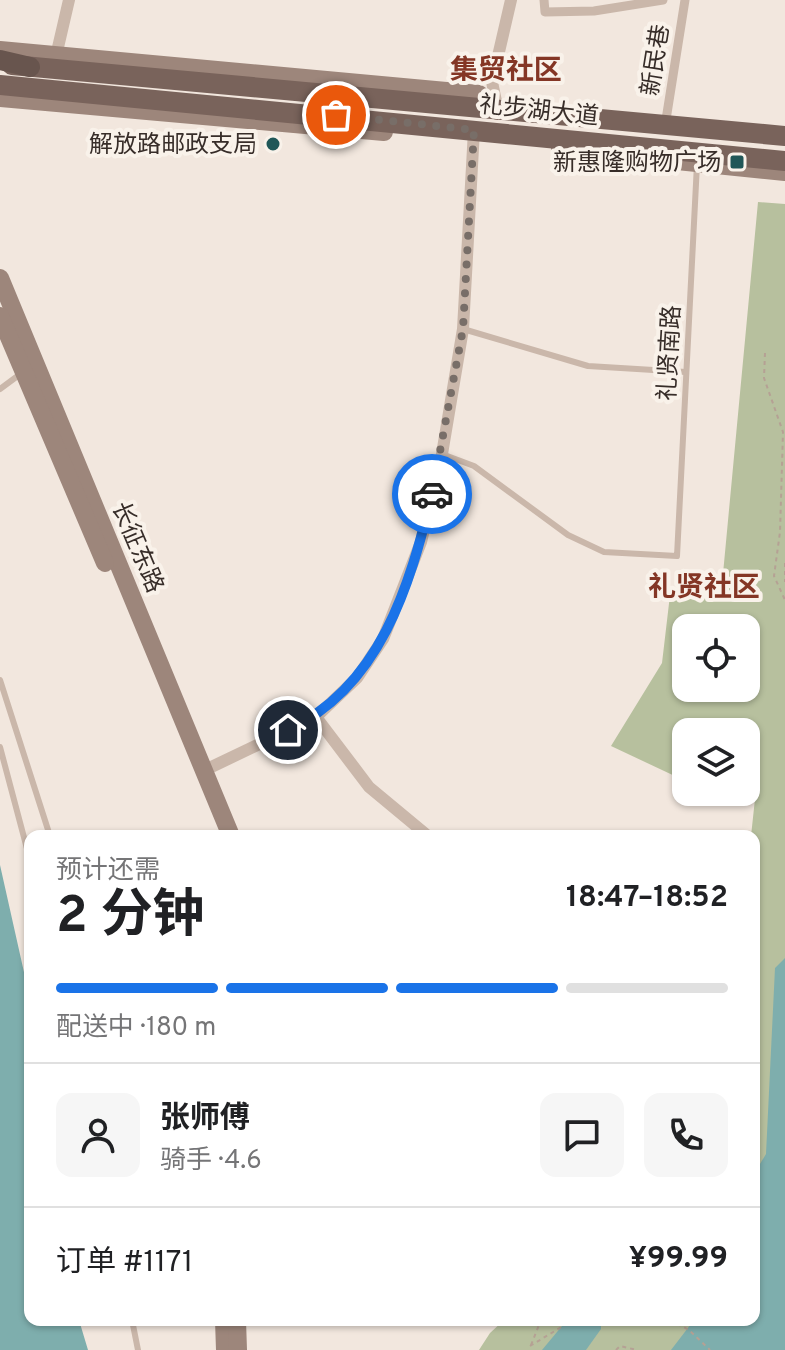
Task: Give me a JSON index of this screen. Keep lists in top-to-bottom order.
{
  "streets": {
    "main road": ["礼步湖大道", "长征东路"],
    "street": ["新民巷"],
    "lane": ["礼贤南路"]
  },
  "crossings": [
    ["新民巷", "礼步湖大道"],
    ["礼步湖大道", "礼贤南路"]
  ],
  "districts": ["集贸社区", "礼贤社区"],
  "places": {
    "other": ["解放路邮政支局"],
    "transit": ["新惠隆购物广场"]
  },
  "page": {
    "heading": ["2 分钟", "预计还需", "18:47–18:52"],
    "panel": [
      "张师傅",
      "骑手 · 4.6",
      "订单 #1171",
      "¥99.99"
    ],
    "bar": "配送中 · 180 m"
  }
}
